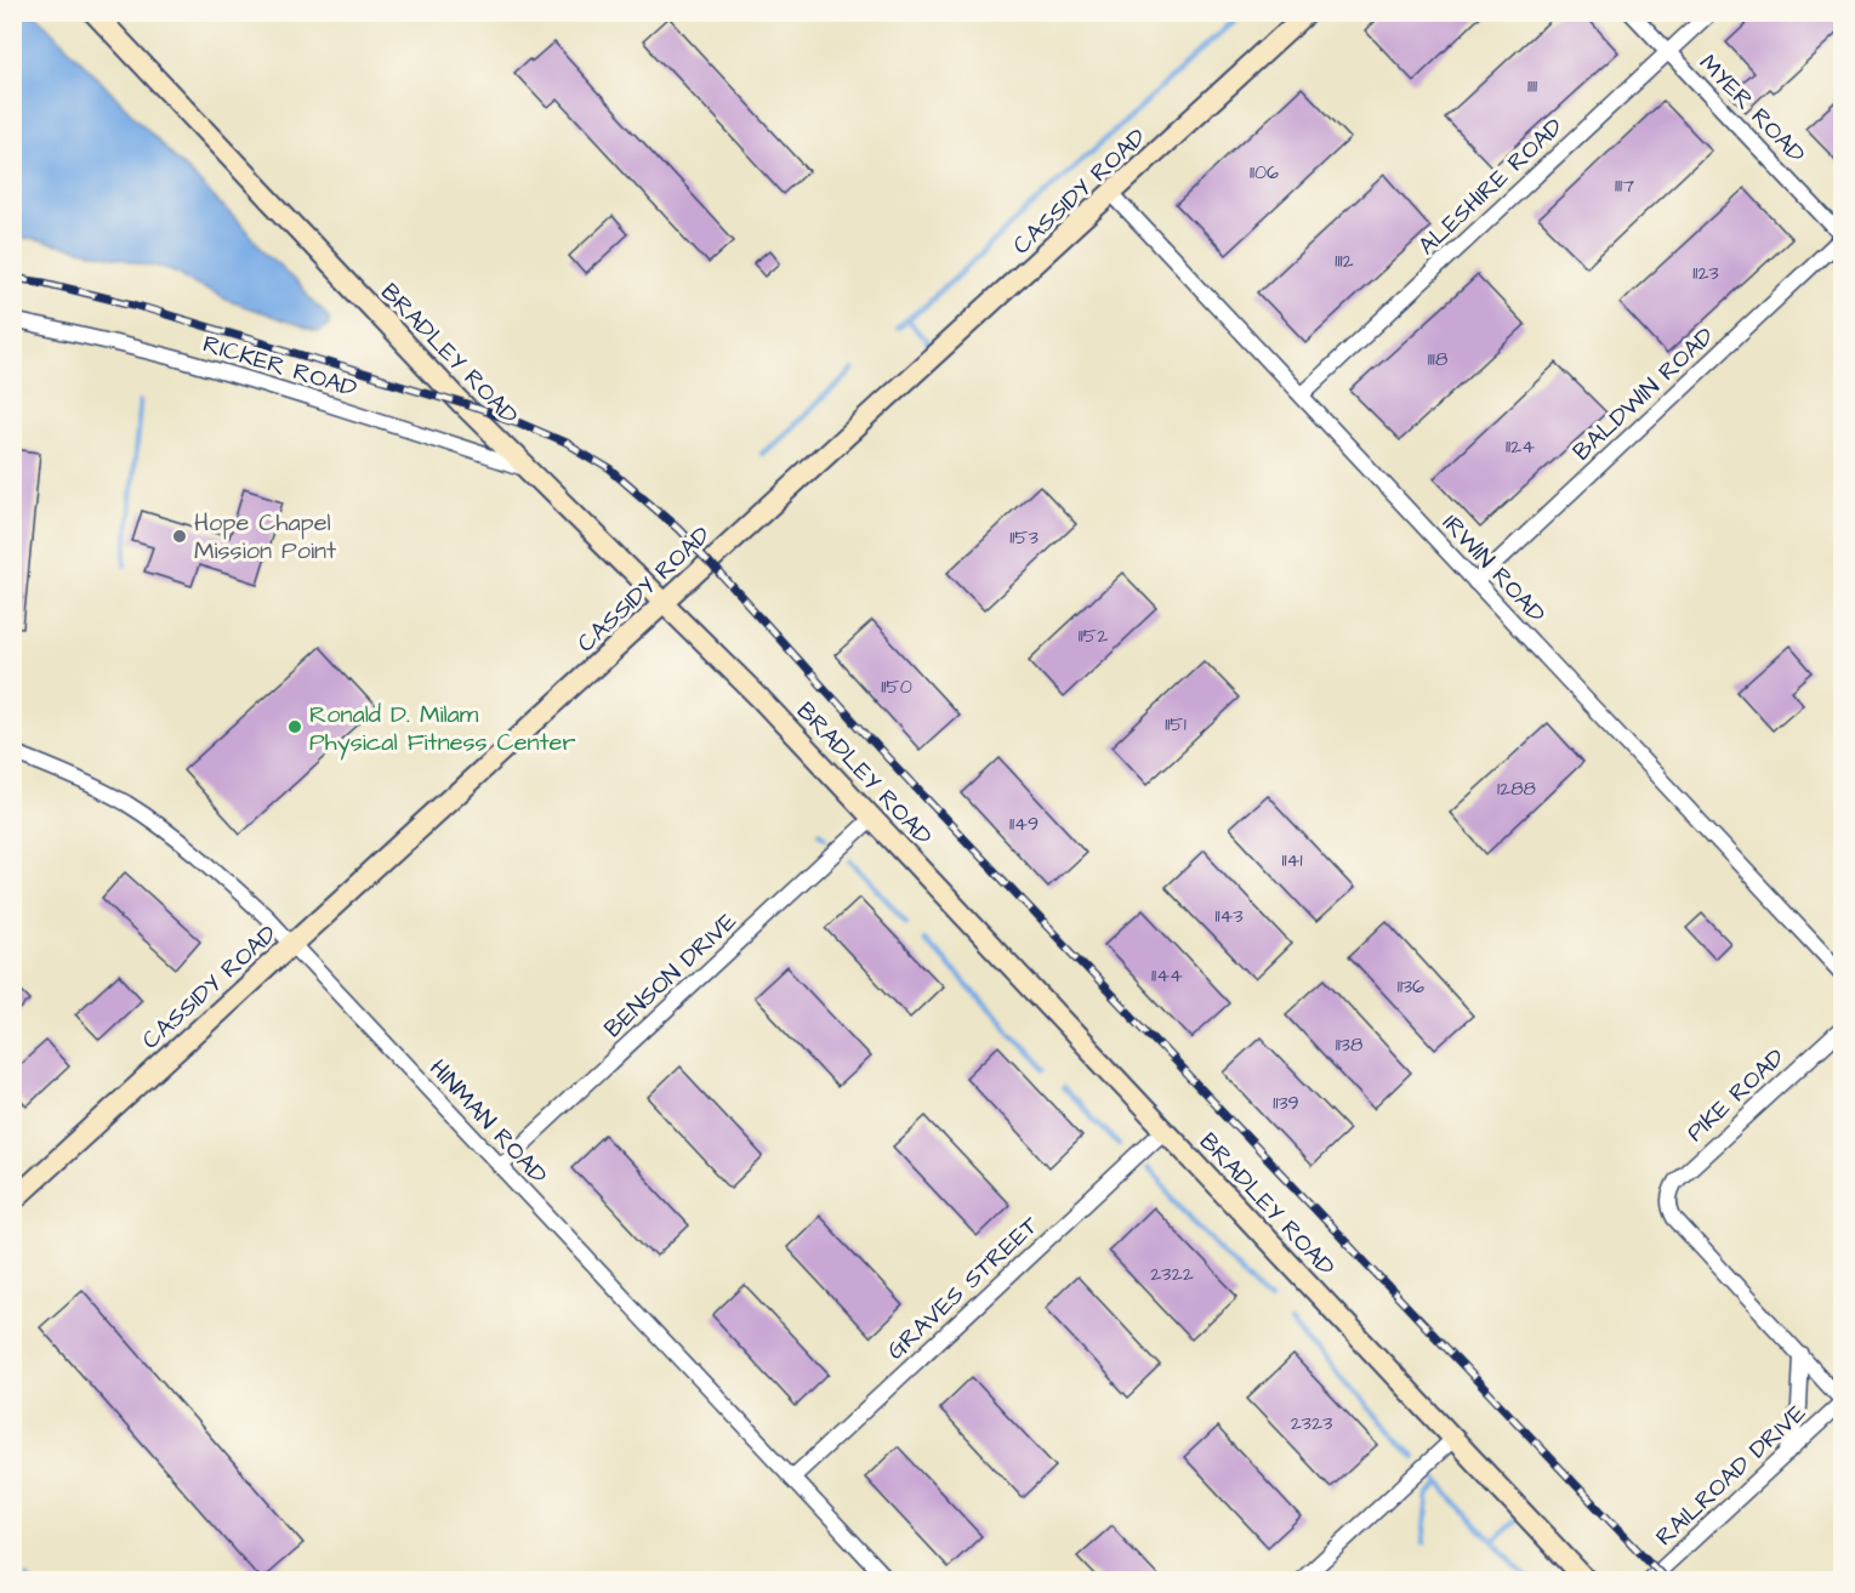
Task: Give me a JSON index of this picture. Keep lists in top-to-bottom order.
{
  "streets": {
    "street": [
      "MYER ROAD",
      "ALESHIRE ROAD",
      "CASSIDY ROAD",
      "BRADLEY ROAD",
      "RICKER ROAD",
      "BALDWIN ROAD",
      "IRWIN ROAD",
      "BENSON DRIVE",
      "PIKE ROAD",
      "HINMAN ROAD",
      "GRAVES STREET",
      "RAILROAD DRIVE"
    ]
  },
  "crossings": [
    ["MYER ROAD", "ALESHIRE ROAD"],
    ["MYER ROAD", "BALDWIN ROAD"],
    ["ALESHIRE ROAD", "IRWIN ROAD"],
    ["CASSIDY ROAD", "BRADLEY ROAD"],
    ["CASSIDY ROAD", "IRWIN ROAD"],
    ["CASSIDY ROAD", "HINMAN ROAD"],
    ["BRADLEY ROAD", "RICKER ROAD"],
    ["BRADLEY ROAD", "BENSON DRIVE"],
    ["BRADLEY ROAD", "GRAVES STREET"],
    ["BALDWIN ROAD", "IRWIN ROAD"],
    ["BENSON DRIVE", "HINMAN ROAD"],
    ["HINMAN ROAD", "GRAVES STREET"]
  ],
  "places": ["Hope Chapel Mission Point", "Ronald D. Milam Physical Fitness Center"],
  "house_numbers": [
    "1111",
    "1106",
    "1117",
    "1112",
    "1123",
    "1118",
    "1124",
    "1153",
    "1152",
    "1150",
    "1151",
    "1288",
    "1149",
    "1141",
    "1143",
    "1144",
    "1136",
    "1138",
    "1139",
    "2322",
    "2323"
  ]
}
